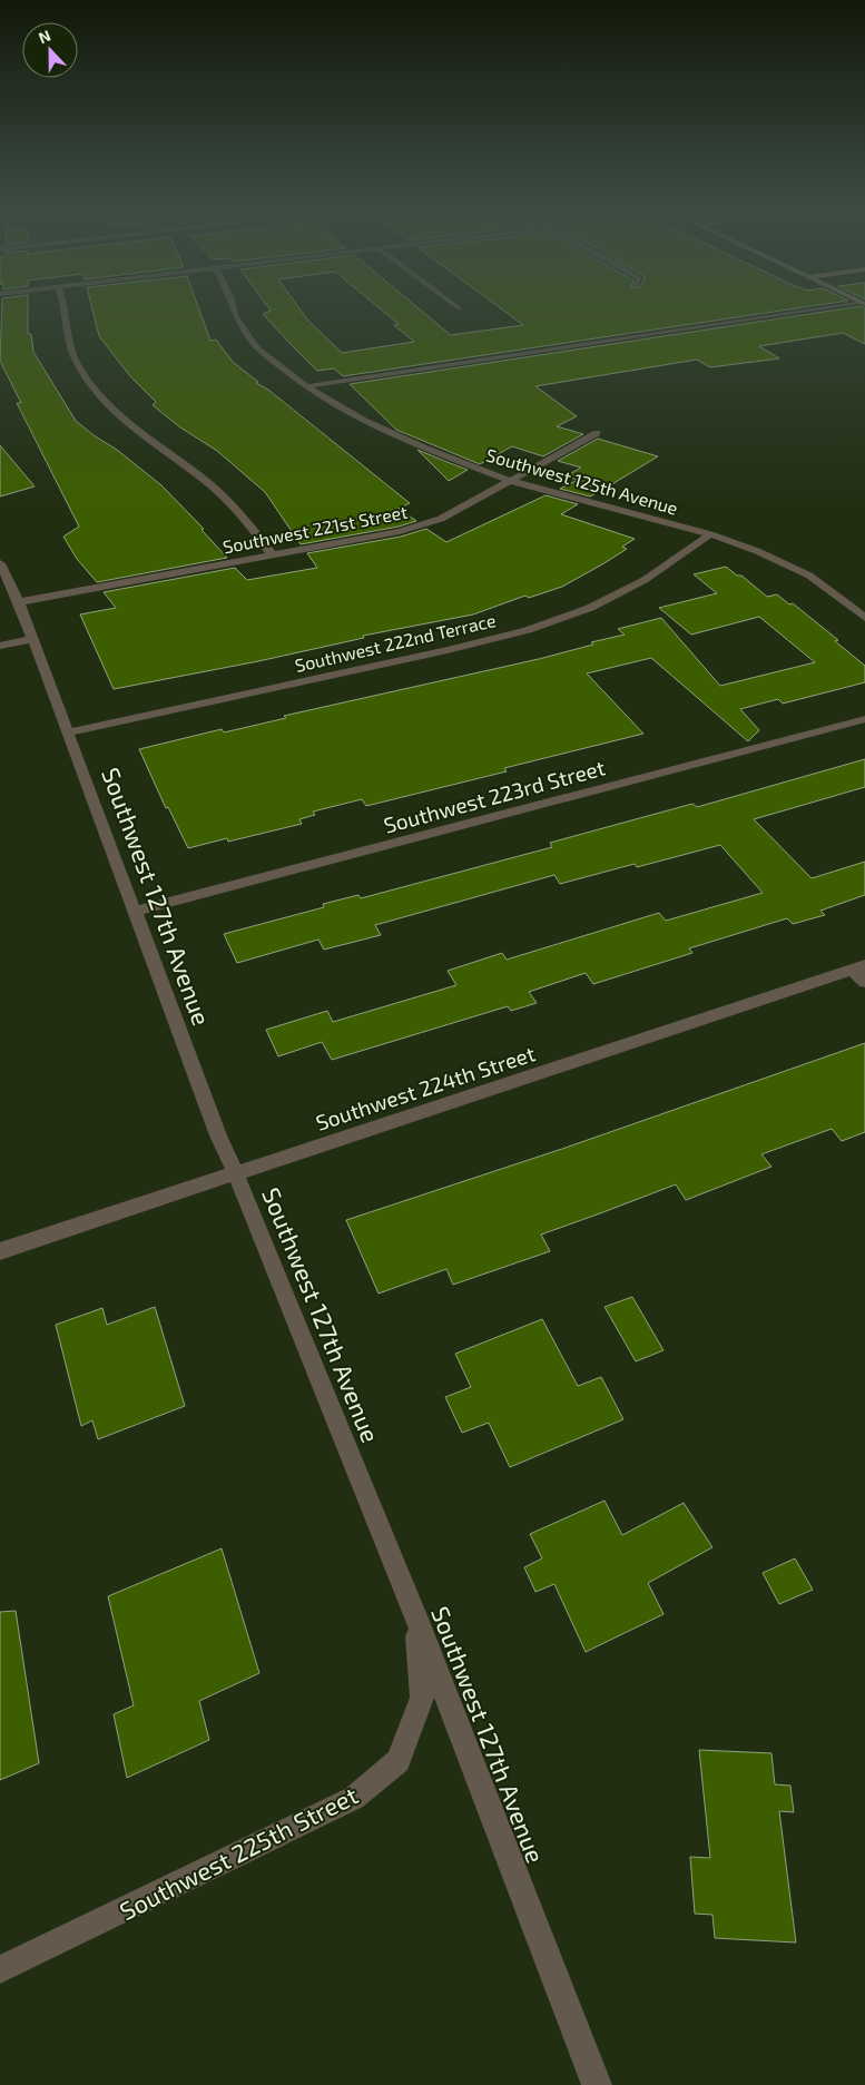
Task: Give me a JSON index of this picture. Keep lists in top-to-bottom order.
{
  "streets": {
    "street": [
      "Southwest 125th Avenue",
      "Southwest 221st Street",
      "Southwest 222nd Terrace",
      "Southwest 223rd Street",
      "Southwest 127th Avenue",
      "Southwest 224th Street",
      "Southwest 225th Street"
    ]
  },
  "crossings": [
    ["Southwest 125th Avenue", "Southwest 221st Street"],
    ["Southwest 125th Avenue", "Southwest 222nd Terrace"],
    ["Southwest 221st Street", "Southwest 127th Avenue"],
    ["Southwest 222nd Terrace", "Southwest 127th Avenue"],
    ["Southwest 223rd Street", "Southwest 127th Avenue"],
    ["Southwest 127th Avenue", "Southwest 224th Street"],
    ["Southwest 127th Avenue", "Southwest 225th Street"]
  ],
  "north": "top"
}
